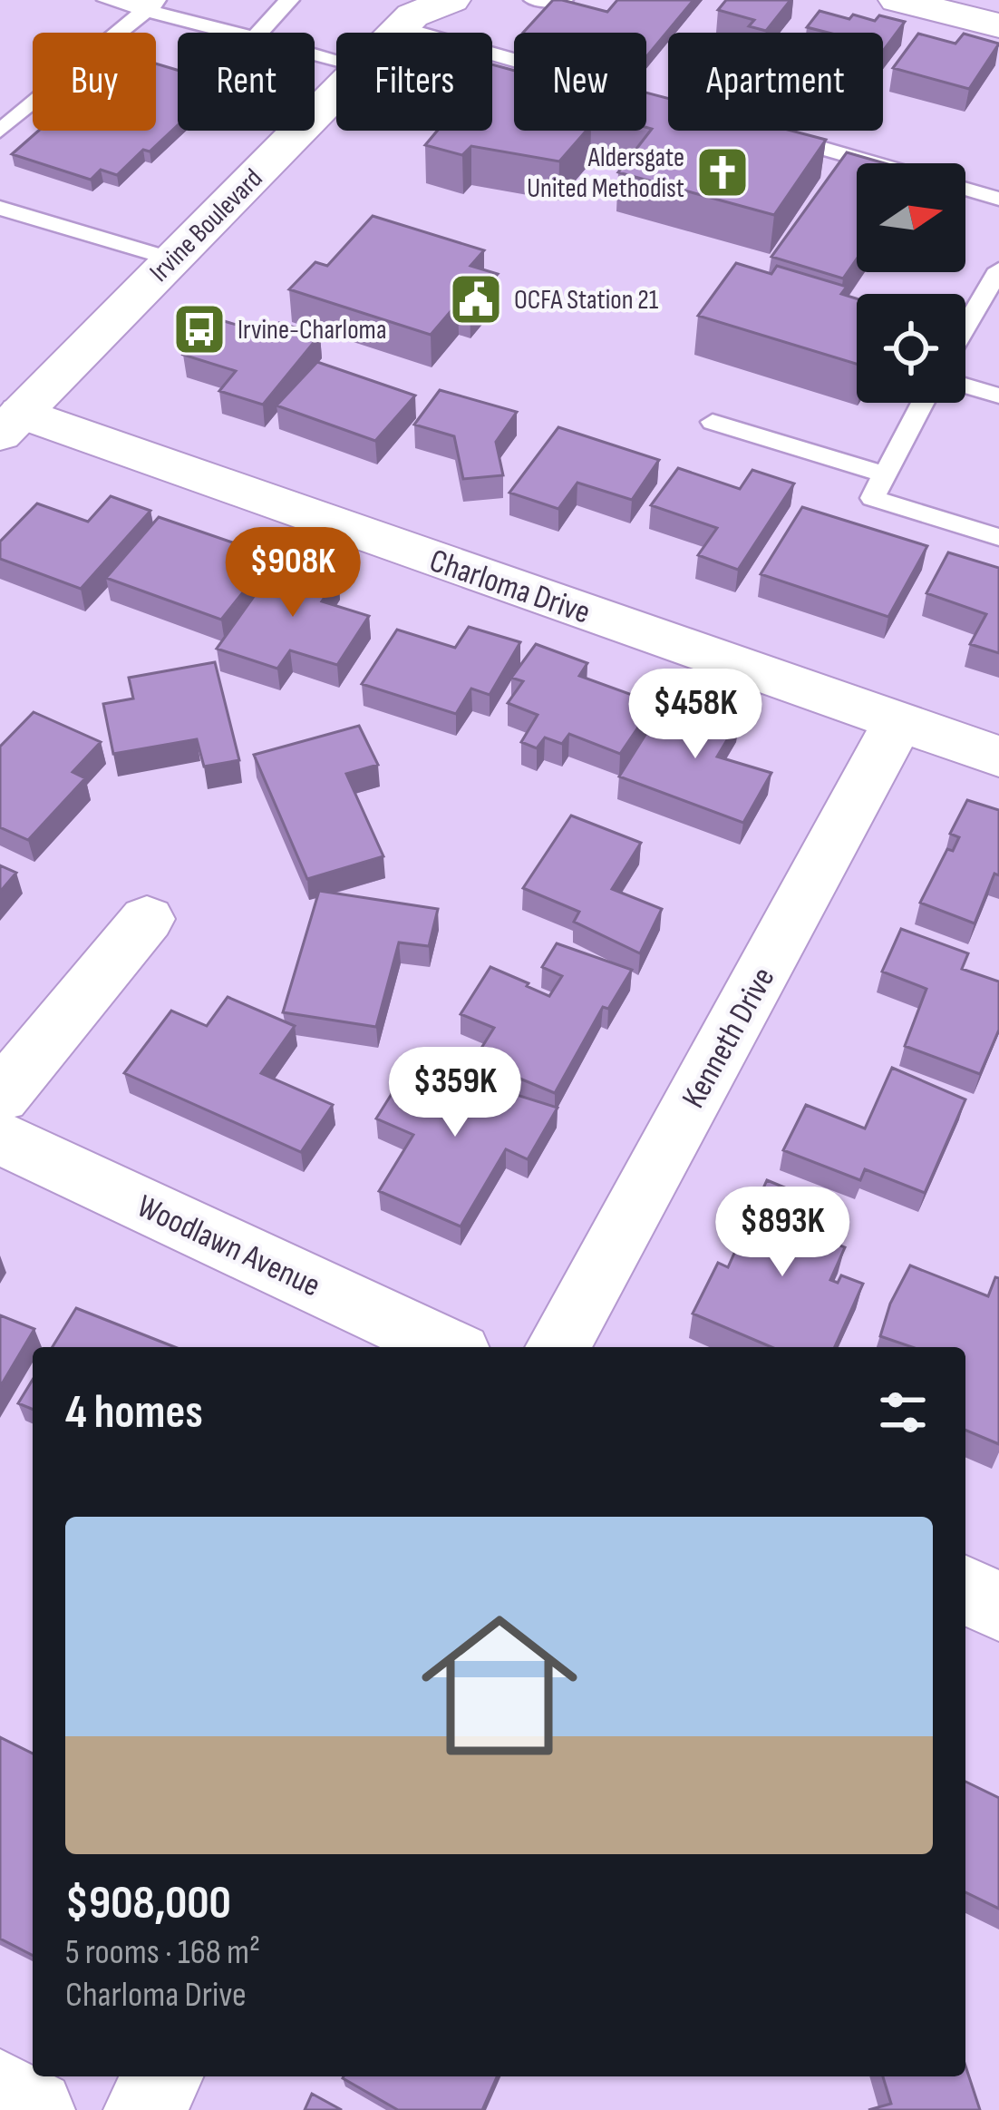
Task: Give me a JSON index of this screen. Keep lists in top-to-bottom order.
{
  "streets": {
    "street": [
      "Irvine Boulevard",
      "Charloma Drive",
      "Kenneth Drive",
      "Woodlawn Avenue"
    ]
  },
  "crossings": [
    ["Irvine Boulevard", "Charloma Drive"],
    ["Charloma Drive", "Kenneth Drive"]
  ],
  "places": {
    "church": ["Aldersgate United Methodist"],
    "public building": ["OCFA Station 21"],
    "bus stop": ["Irvine-Charloma"]
  },
  "north": "right",
  "page": {
    "chip": [
      "Buy",
      "Rent",
      "Filters",
      "New",
      "Apartment"
    ],
    "price": [
      "$908K",
      "$458K",
      "$359K",
      "$893K"
    ],
    "heading": "4 homes",
    "list": [
      {
        "name": "$908,000",
        "note": "5 rooms · 168 m² · Charloma Drive"
      }
    ]
  }
}
